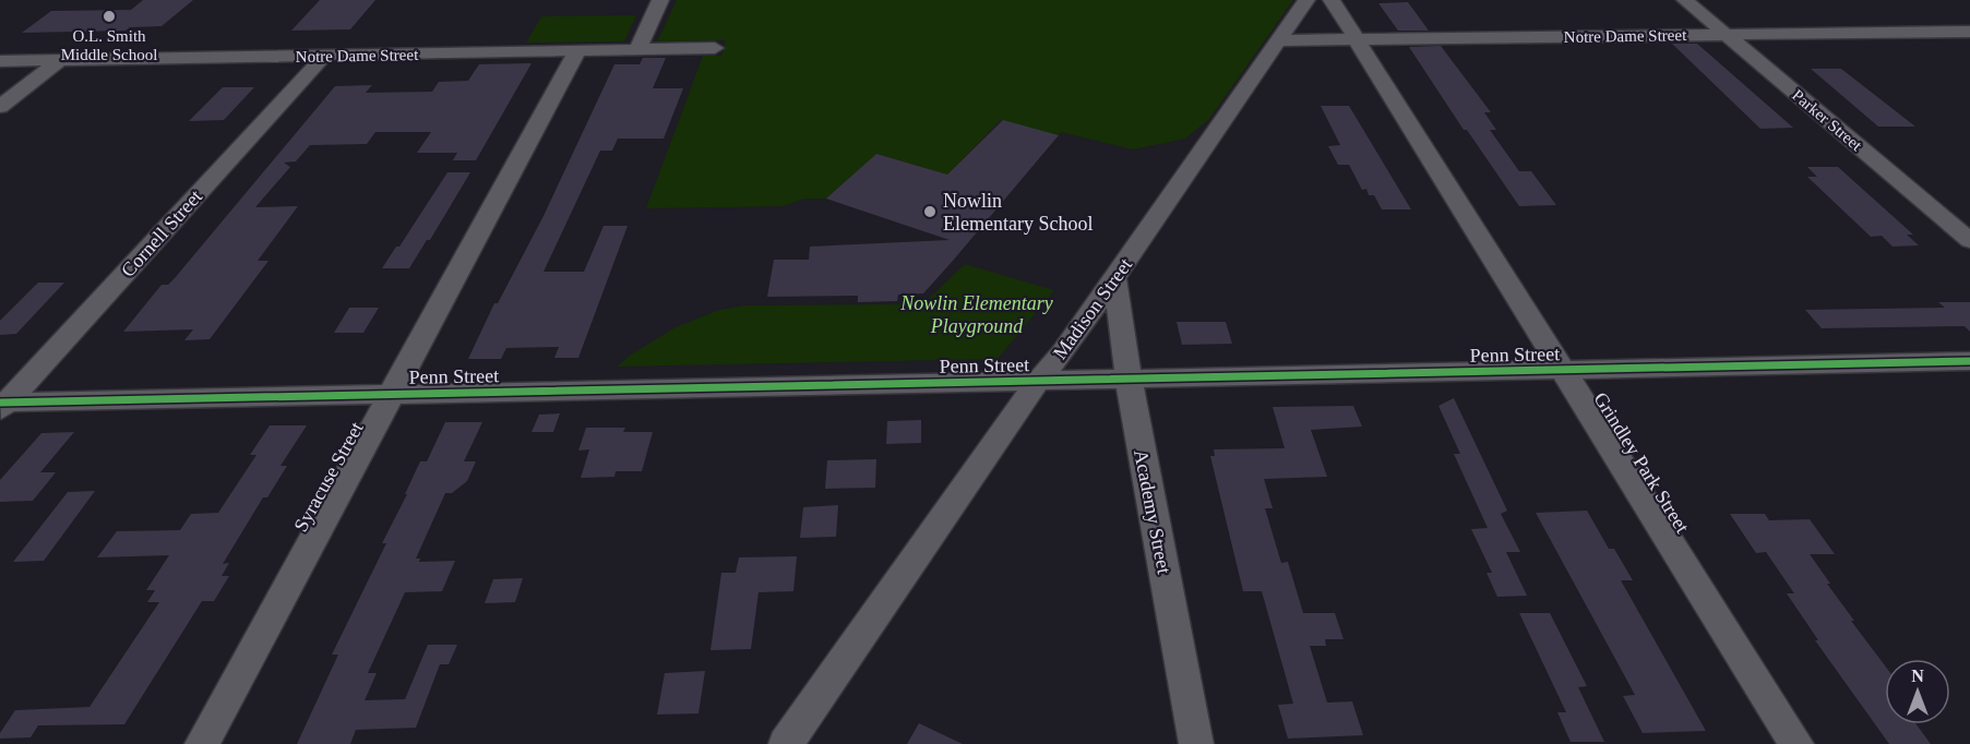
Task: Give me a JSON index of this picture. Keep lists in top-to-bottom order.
{
  "streets": {
    "street": [
      "Notre Dame Street",
      "Parker Street",
      "Cornell Street",
      "Madison Street",
      "Penn Street",
      "Grindley Park Street",
      "Syracuse Street",
      "Academy Street"
    ]
  },
  "crossings": [
    ["Notre Dame Street", "Parker Street"],
    ["Notre Dame Street", "Cornell Street"],
    ["Notre Dame Street", "Madison Street"],
    ["Notre Dame Street", "Grindley Park Street"],
    ["Notre Dame Street", "Syracuse Street"],
    ["Cornell Street", "Penn Street"],
    ["Madison Street", "Penn Street"],
    ["Madison Street", "Academy Street"],
    ["Penn Street", "Grindley Park Street"],
    ["Penn Street", "Syracuse Street"],
    ["Penn Street", "Academy Street"]
  ],
  "parks": ["Nowlin Elementary Playground"],
  "places": ["O.L. Smith Middle School", "Nowlin Elementary School"],
  "north": "top"
}
